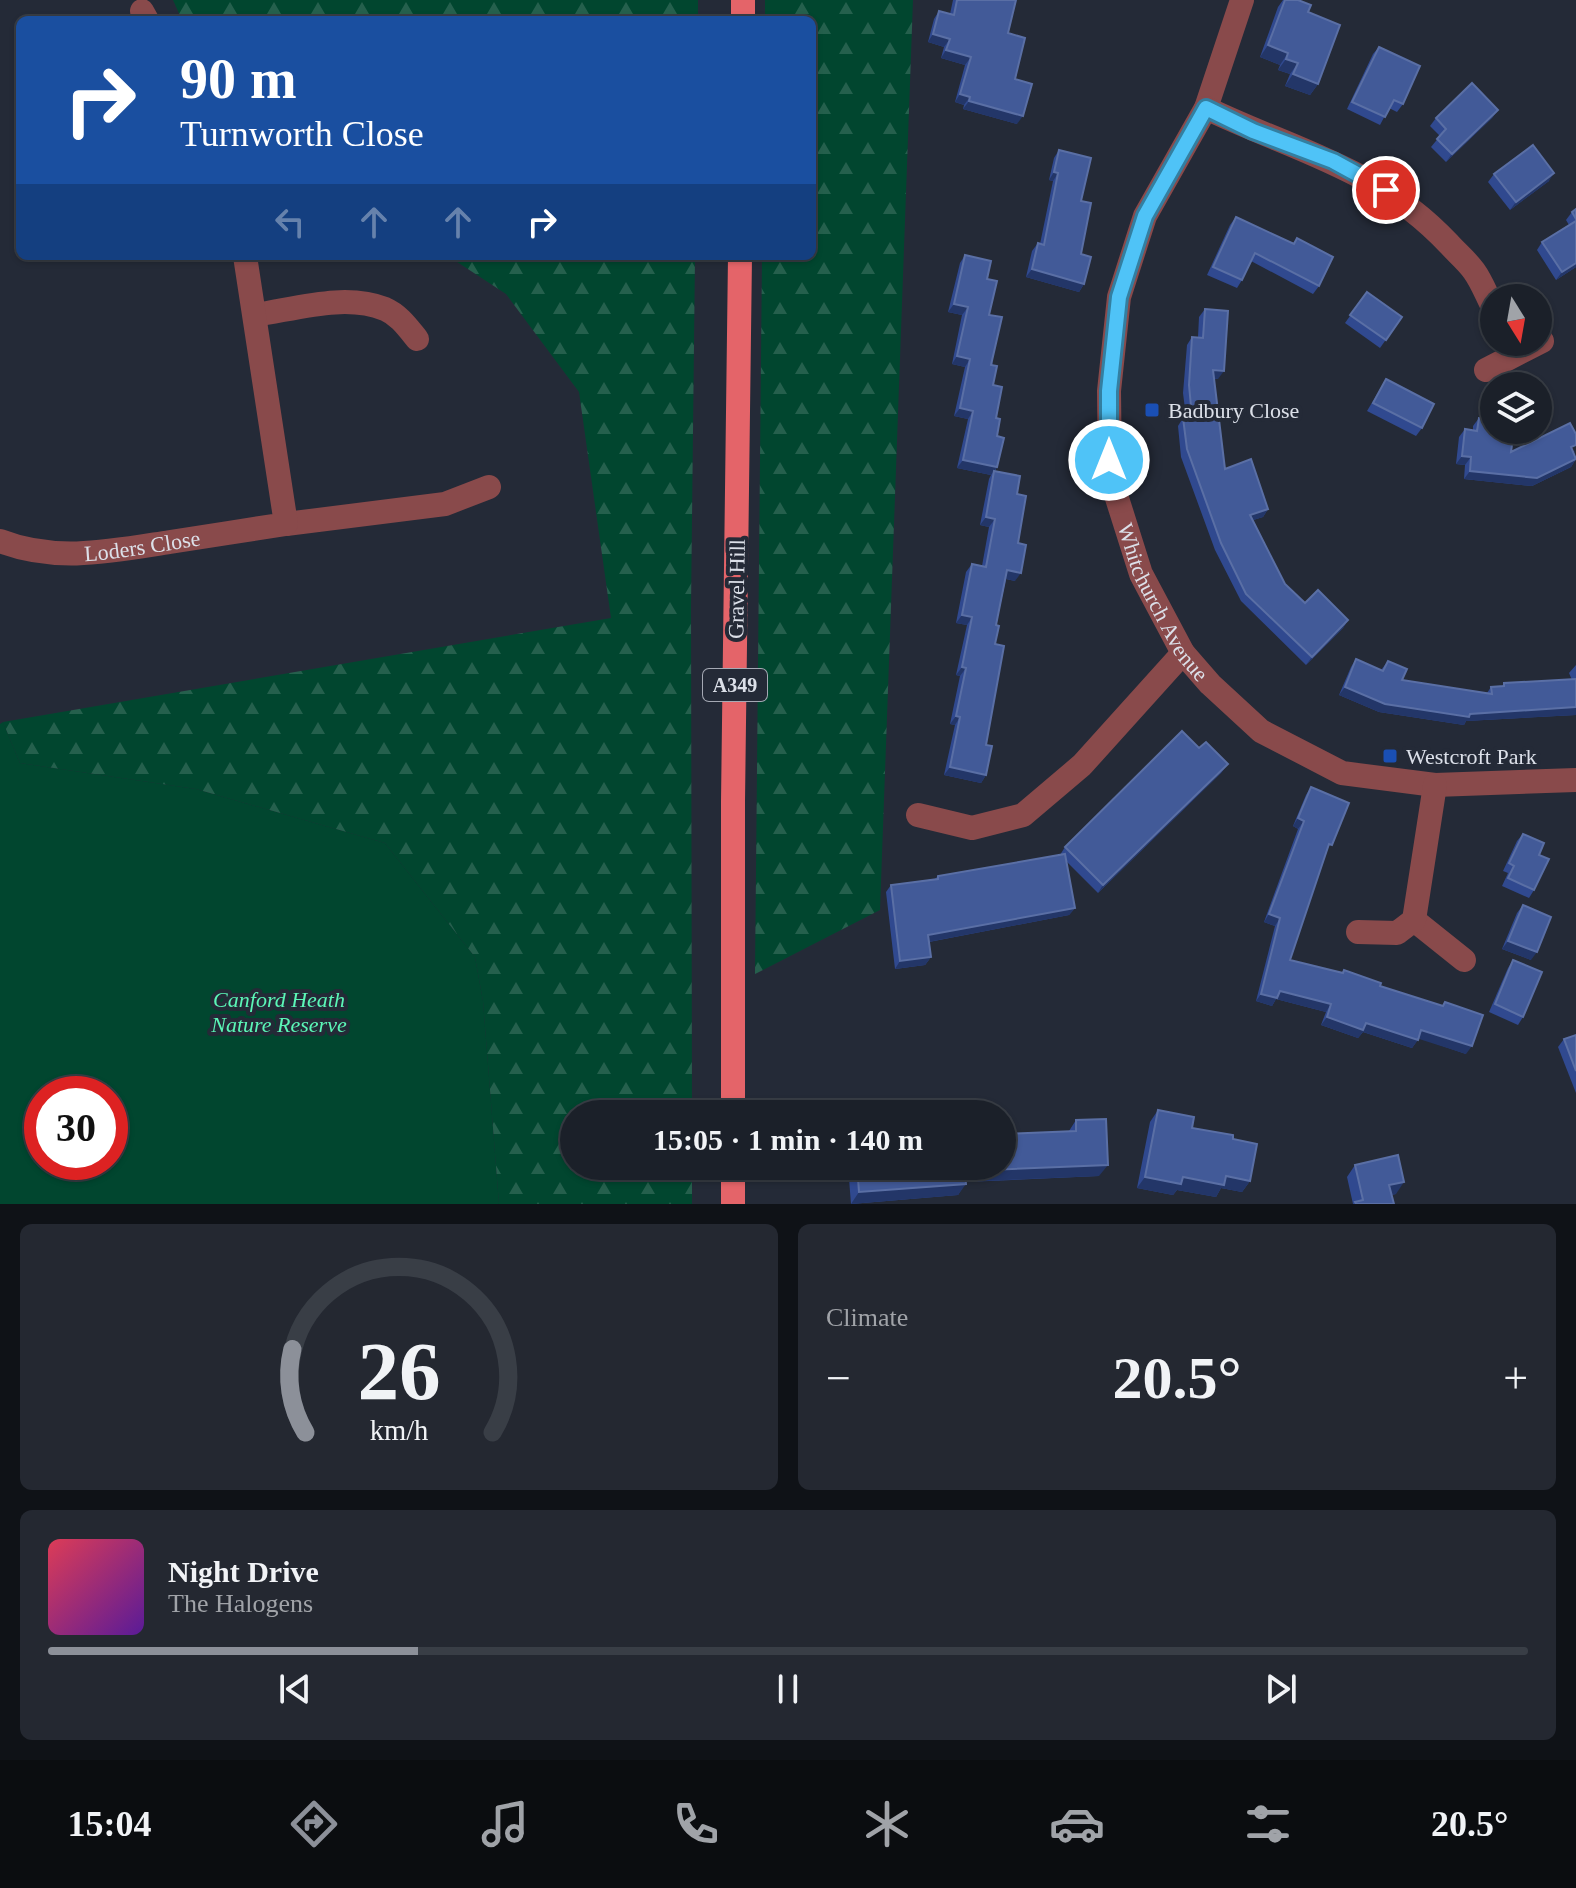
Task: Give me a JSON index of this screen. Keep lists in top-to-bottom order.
{
  "streets": {
    "main road": ["Gravel Hill", "A349"],
    "street": ["Loders Close", "Whitchurch Avenue"]
  },
  "parks": ["Canford Heath Nature Reserve"],
  "places": {
    "transit": ["Badbury Close", "Westcroft Park"]
  },
  "north": "bottom",
  "page": {
    "turn": ["90 m", "Turnworth Close"],
    "limit": "30",
    "trip": "15:05 · 1 min · 140 m",
    "tile": "Climate",
    "heat": ["−", "20.5°", "+"],
    "song": ["Night Drive", "The Halogens"],
    "tabs": ["15:04", "20.5°"],
    "gauge": ["26", "km/h"]
  }
}
